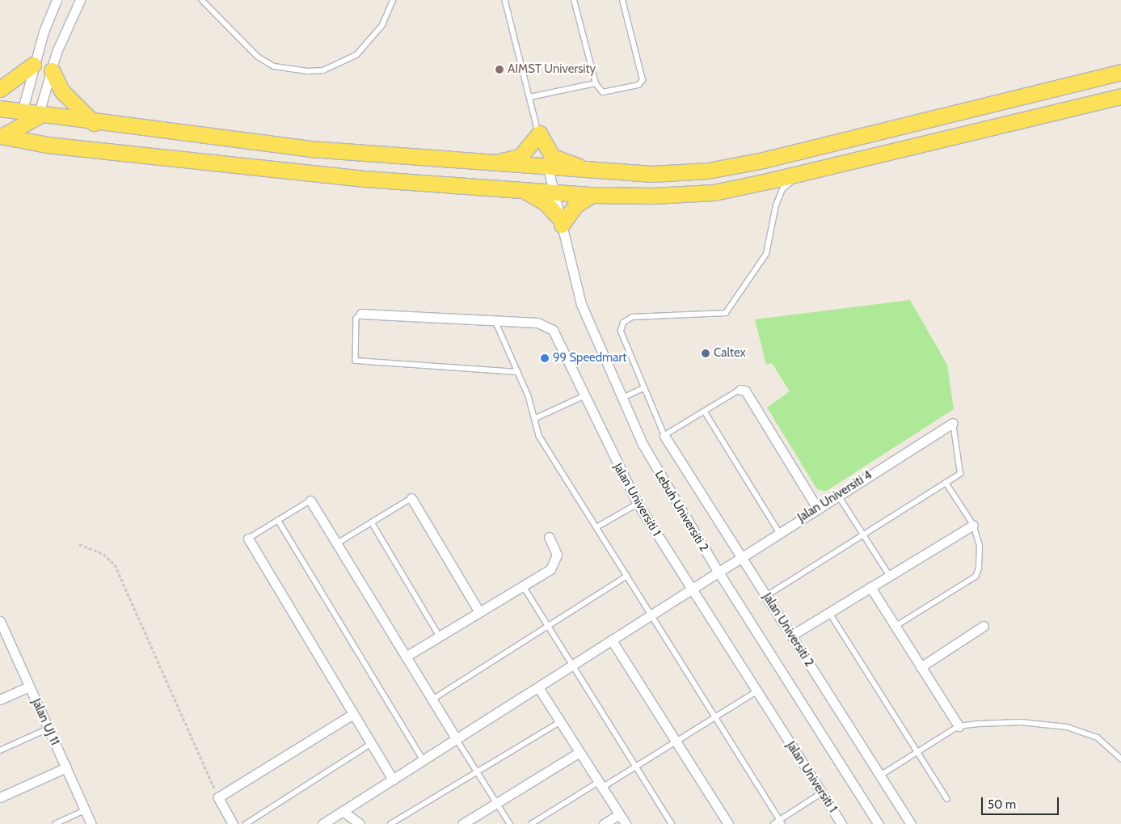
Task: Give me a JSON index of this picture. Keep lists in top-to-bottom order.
{
  "streets": {
    "street": [
      "Jalan Universiti 4",
      "Jalan Universiti 1",
      "Lebuh Universiti 2",
      "Jalan Universiti 2",
      "Jalan UJ 11"
    ]
  },
  "crossings": [
    ["Jalan Universiti 4", "Jalan Universiti 1"],
    ["Jalan Universiti 4", "Lebuh Universiti 2"],
    ["Jalan Universiti 4", "Jalan Universiti 2"]
  ],
  "places": ["AIMST University", "Caltex", "99 Speedmart"],
  "scale_bar": "50 m"
}
